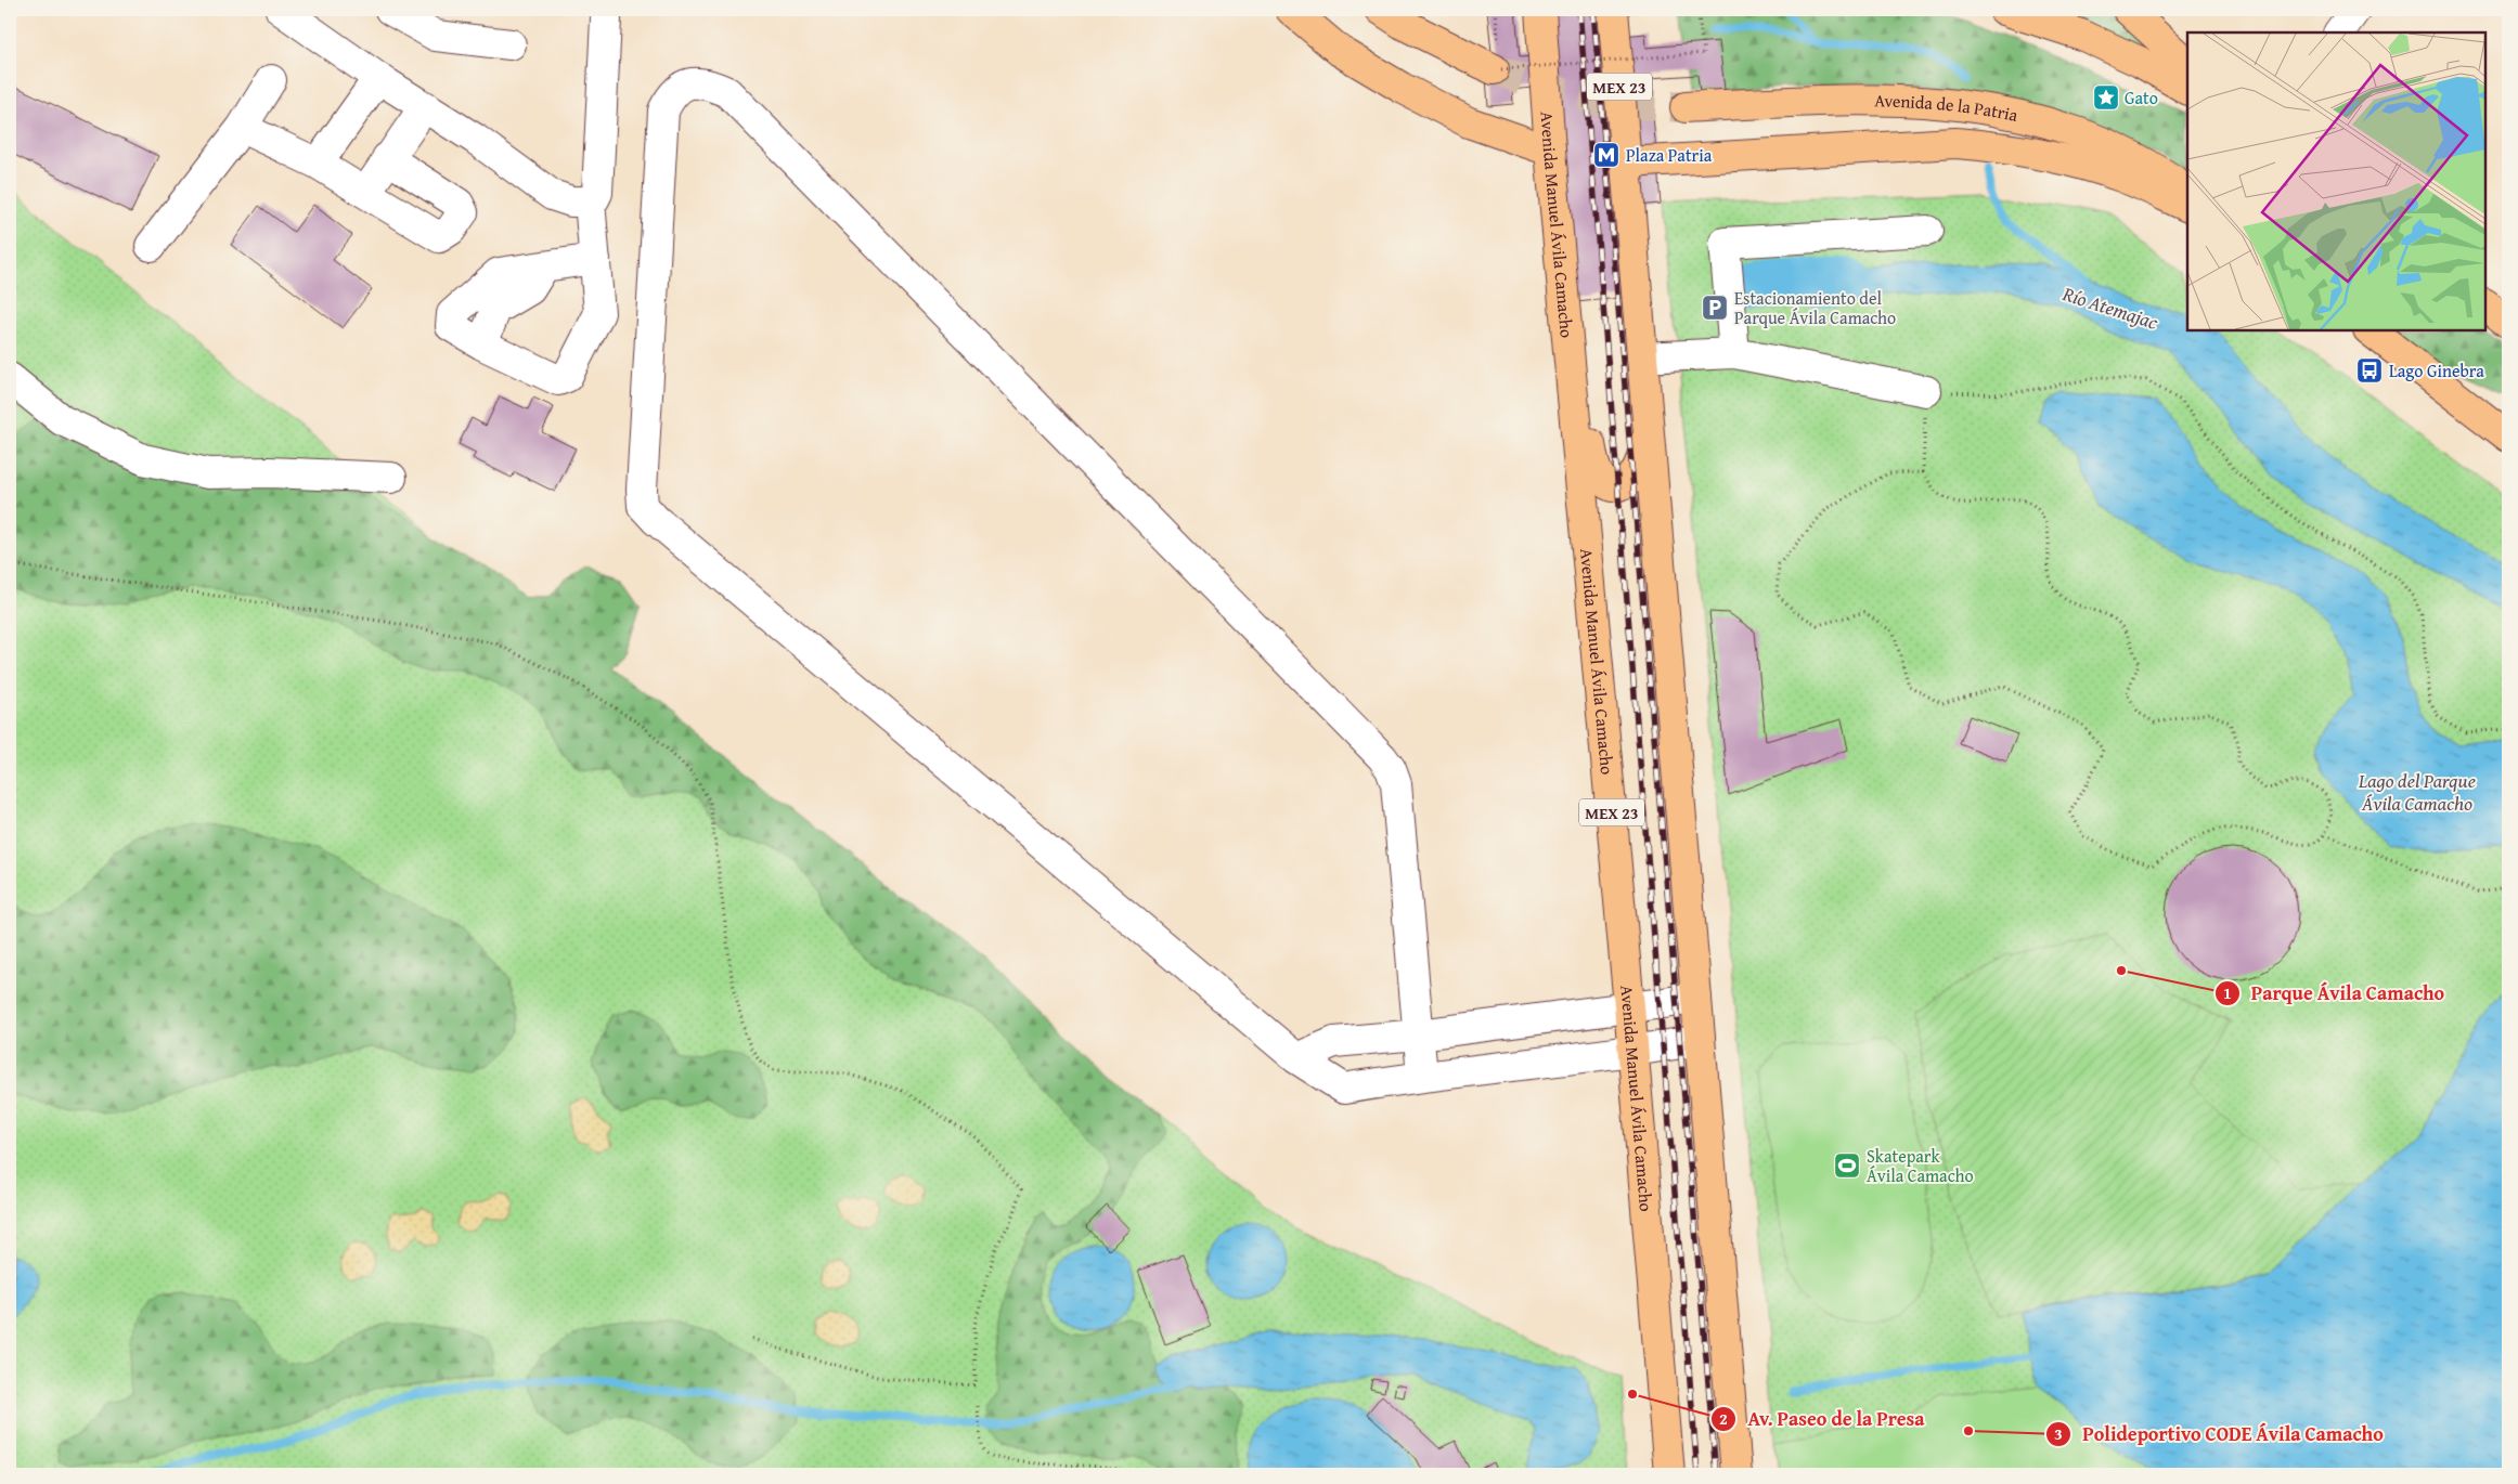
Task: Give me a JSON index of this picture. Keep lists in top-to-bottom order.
{
  "streets": {
    "main road": ["MEX 23", "Avenida de la Patria", "Avenida Manuel Ávila Camacho"]
  },
  "water": ["Río Atemajac", "Lago del Parque Ávila Camacho"],
  "places": {
    "place": ["Gato"],
    "metro station": ["Plaza Patria"],
    "parking": ["Estacionamiento del Parque Ávila Camacho"],
    "bus stop": ["Lago Ginebra"],
    "other": ["Parque Ávila Camacho", "Av. Paseo de la Presa", "Polideportivo CODE Ávila Camacho"],
    "sports": ["Skatepark Ávila Camacho"]
  }
}
